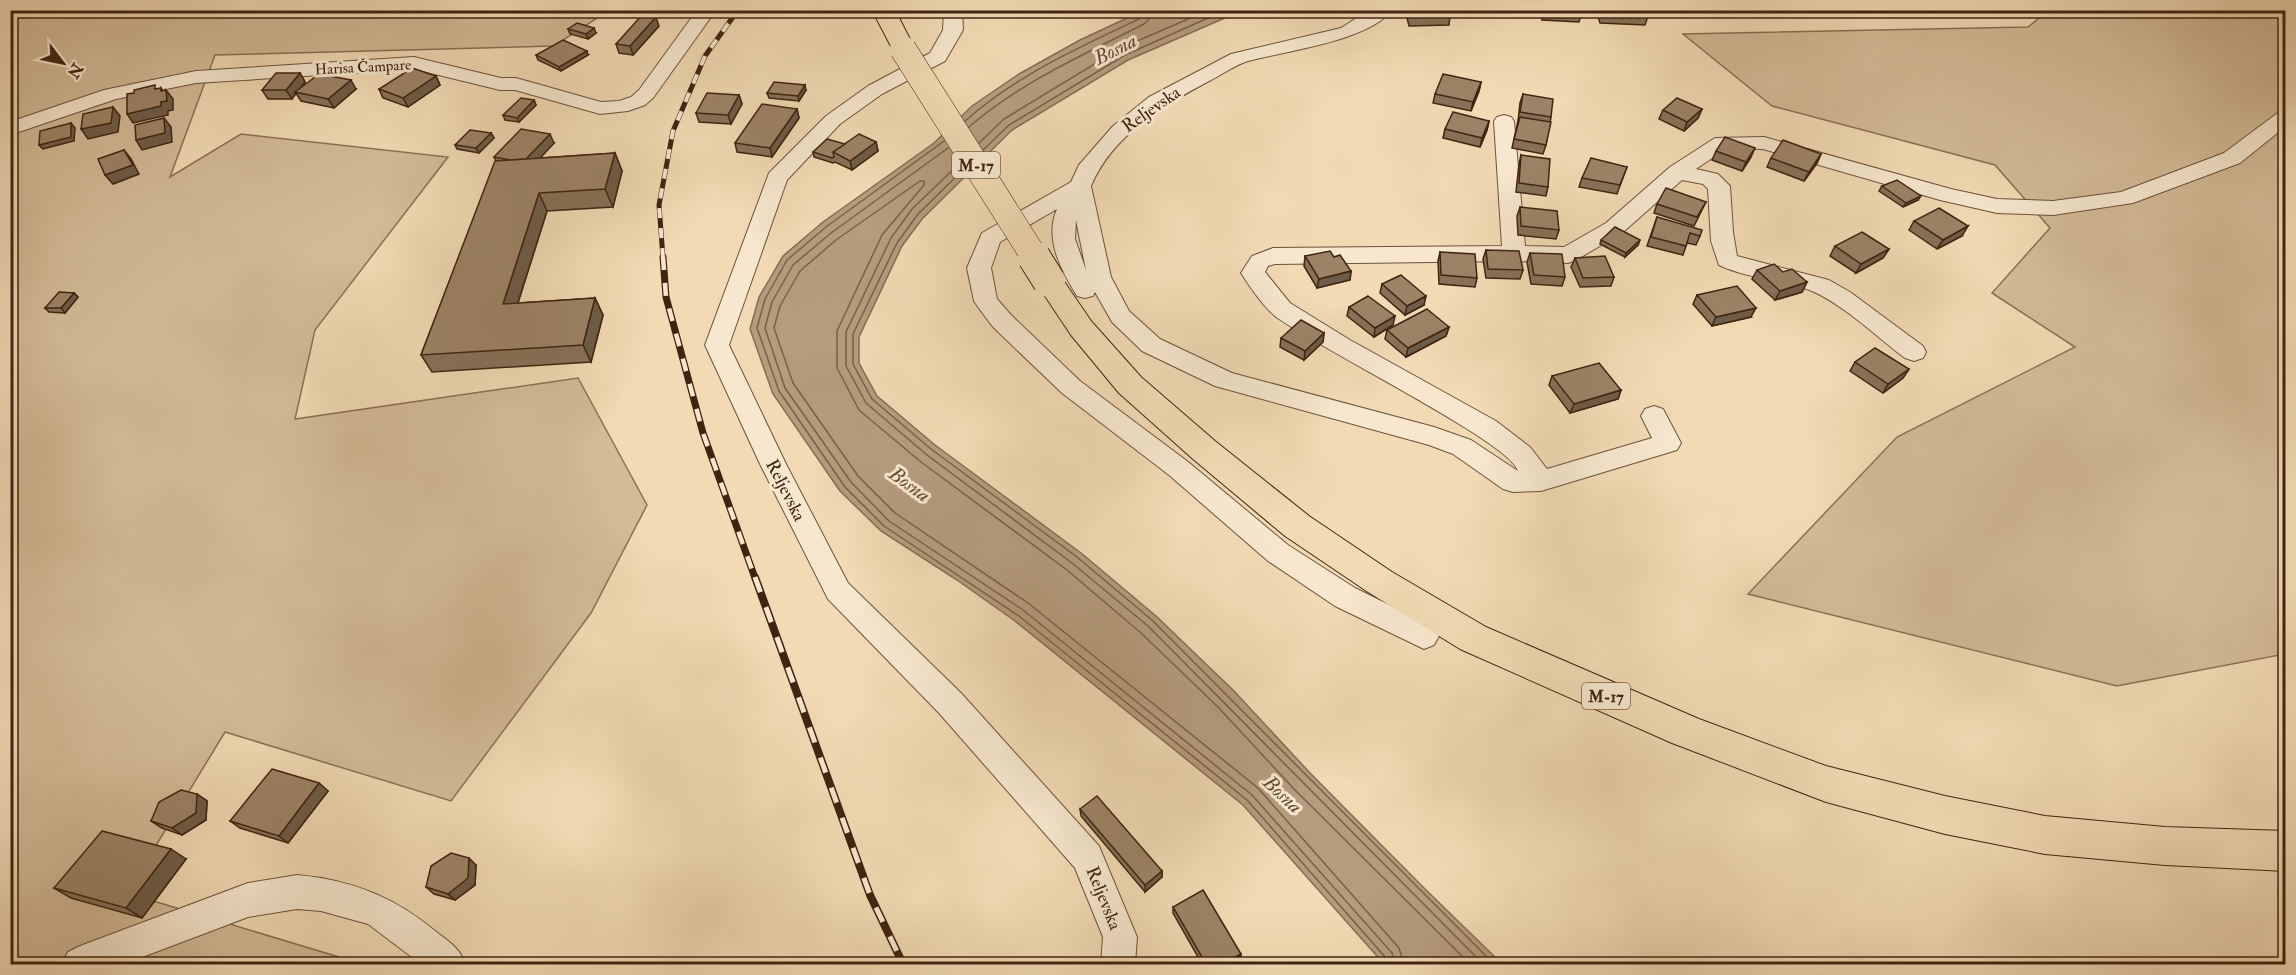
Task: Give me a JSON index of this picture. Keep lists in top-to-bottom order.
{
  "streets": {
    "main road": ["M-17"],
    "street": ["Harisa Čampare", "Reljevska"]
  },
  "water": ["Bosna"],
  "north": "bottom right"
}
